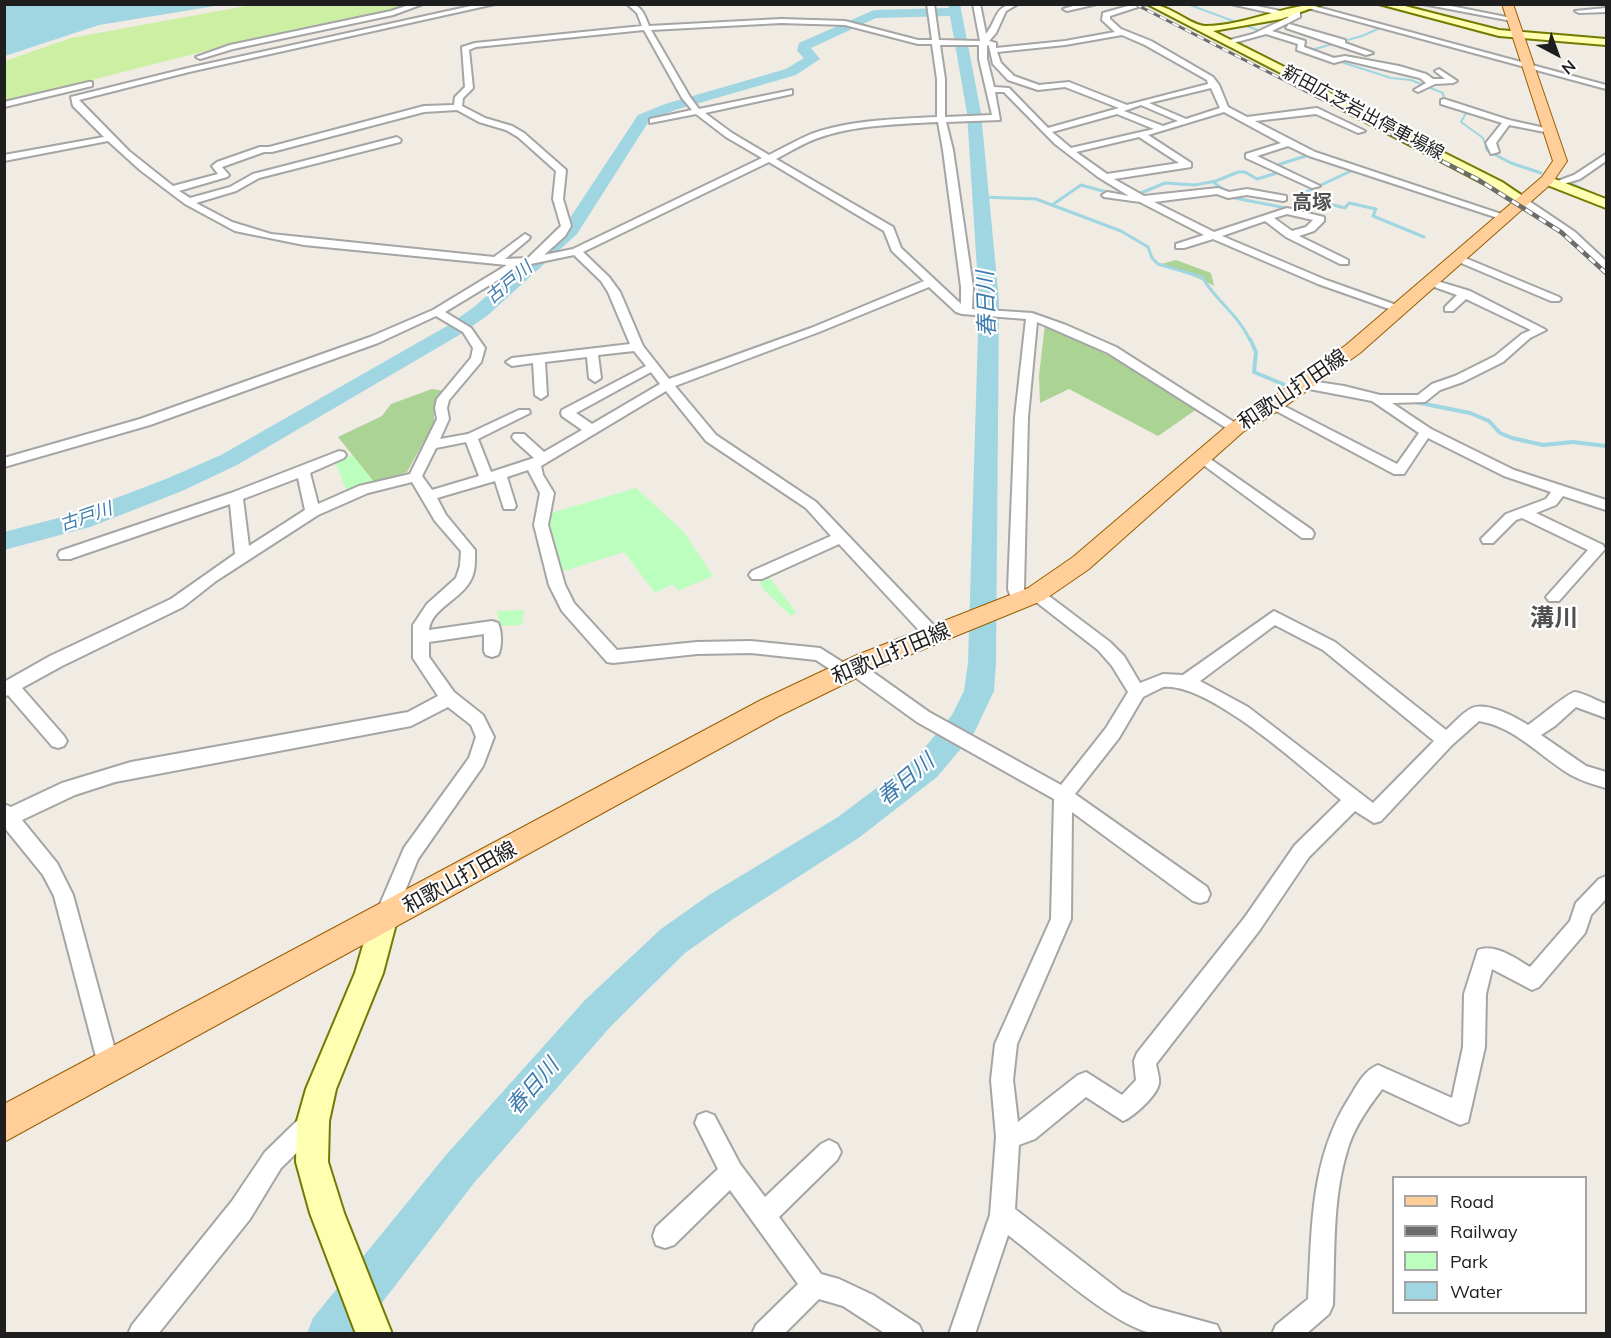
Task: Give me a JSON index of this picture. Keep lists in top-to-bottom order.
{
  "streets": {
    "main road": ["新田広芝岩出停車場線", "和歌山打田線"]
  },
  "crossings": [
    ["新田広芝岩出停車場線", "和歌山打田線"]
  ],
  "districts": ["高塚", "溝川"],
  "water": ["古戸川", "春日川"],
  "legend": [
    "Road",
    "Railway",
    "Park",
    "Water"
  ],
  "north": "bottom right"
}
